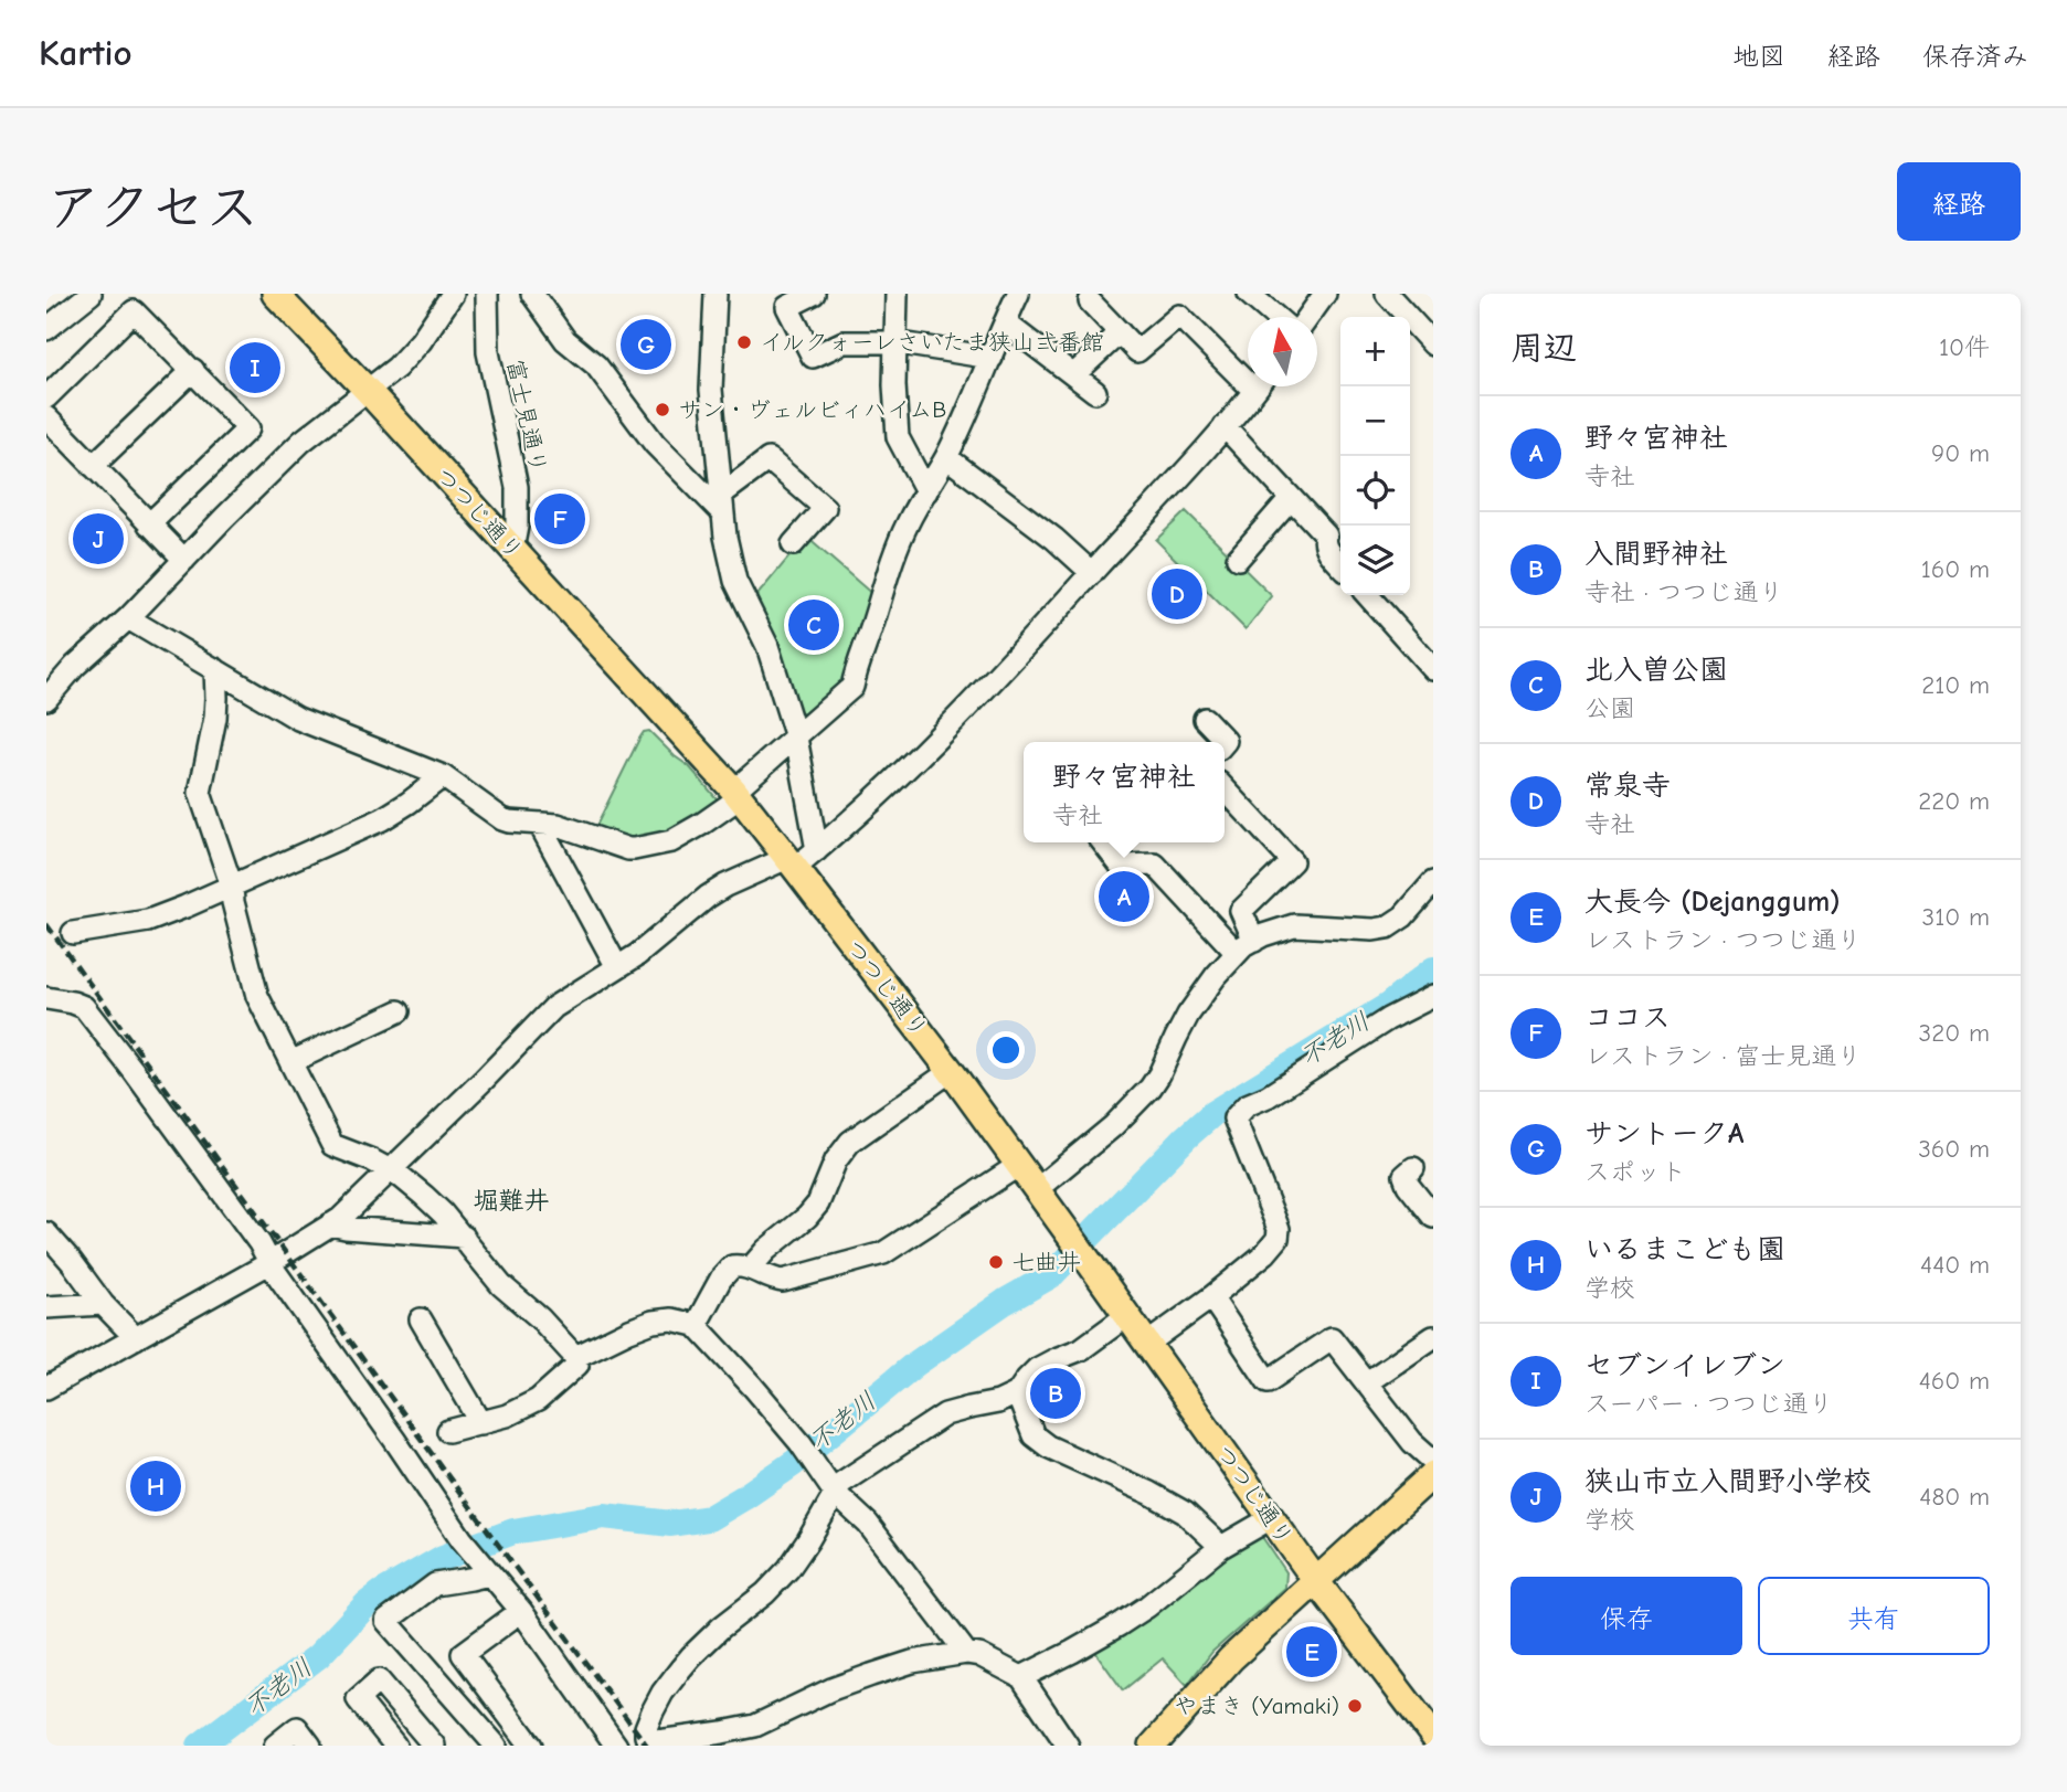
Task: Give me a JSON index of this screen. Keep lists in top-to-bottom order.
{
  "streets": {
    "main road": ["つつじ通り"],
    "street": ["富士見通り"]
  },
  "crossings": [
    ["富士見通り", "つつじ通り"]
  ],
  "districts": ["堀難井"],
  "water": ["不老川"],
  "places": [
    "イルクォーレさいたま狭山弍番館",
    "サン・ヴェルビィハイムB",
    "七曲井",
    "やまき (Yamaki)"
  ],
  "north": "top",
  "page": {
    "header": "Kartio",
    "nav": ["地図", "経路", "保存済み"],
    "title": "アクセス",
    "buttons": [
      "経路",
      ["保存", "共有"]
    ],
    "heading": ["周辺", "10件"],
    "pins": [
      "G",
      "I",
      "F",
      "J",
      "D",
      "C",
      "A",
      "B",
      "H",
      "E"
    ],
    "map_buttons": ["+", "−"],
    "list": [
      {
        "mark": "A",
        "name": "野々宮神社",
        "note": "寺社",
        "value": "90 m"
      },
      {
        "mark": "B",
        "name": "入間野神社",
        "note": "寺社 · つつじ通り",
        "value": "160 m"
      },
      {
        "mark": "C",
        "name": "北入曽公園",
        "note": "公園",
        "value": "210 m"
      },
      {
        "mark": "D",
        "name": "常泉寺",
        "note": "寺社",
        "value": "220 m"
      },
      {
        "mark": "E",
        "name": "大長今 (Dejanggum)",
        "note": "レストラン · つつじ通り",
        "value": "310 m"
      },
      {
        "mark": "F",
        "name": "ココス",
        "note": "レストラン · 富士見通り",
        "value": "320 m"
      },
      {
        "mark": "G",
        "name": "サントークA",
        "note": "スポット",
        "value": "360 m"
      },
      {
        "mark": "H",
        "name": "いるまこども園",
        "note": "学校",
        "value": "440 m"
      },
      {
        "mark": "I",
        "name": "セブンイレブン",
        "note": "スーパー · つつじ通り",
        "value": "460 m"
      },
      {
        "mark": "J",
        "name": "狭山市立入間野小学校",
        "note": "学校",
        "value": "480 m"
      }
    ],
    "popup": ["野々宮神社", "寺社"]
  }
}
